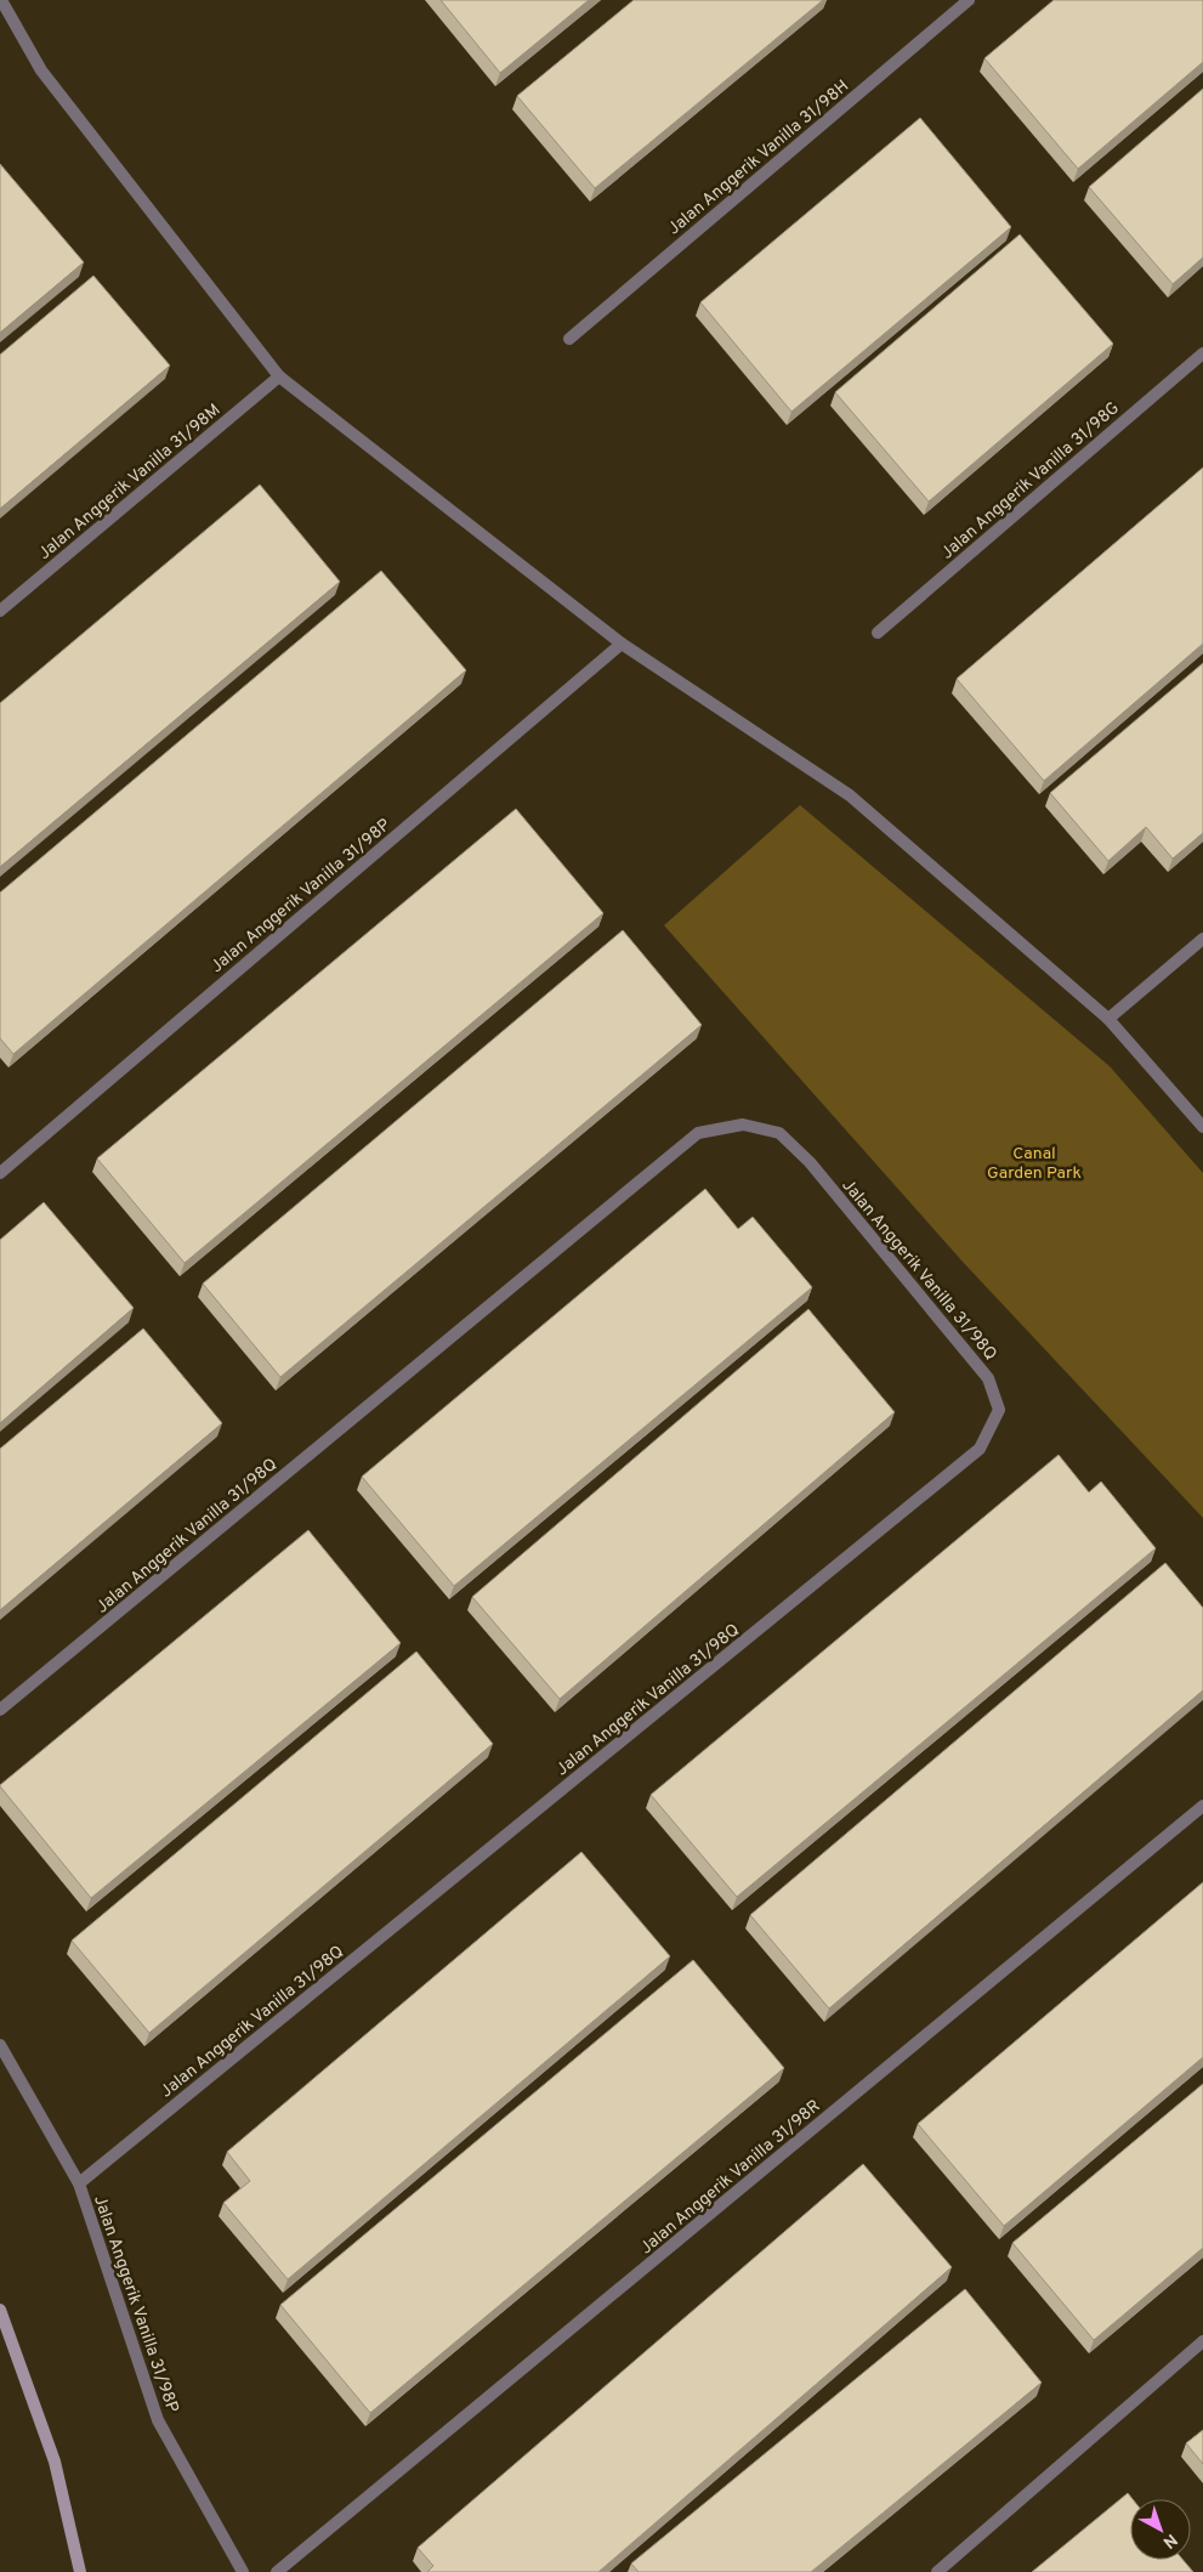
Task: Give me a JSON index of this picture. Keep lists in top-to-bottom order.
{
  "streets": {
    "street": [
      "Jalan Anggerik Vanilla 31/98H",
      "Jalan Anggerik Vanilla 31/98G",
      "Jalan Anggerik Vanilla 31/98M",
      "Jalan Anggerik Vanilla 31/98P",
      "Jalan Anggerik Vanilla 31/98Q",
      "Jalan Anggerik Vanilla 31/98R"
    ]
  },
  "crossings": [
    ["Jalan Anggerik Vanilla 31/98P", "Jalan Anggerik Vanilla 31/98Q"]
  ],
  "parks": ["Canal Garden Park"],
  "north": "bottom right"
}
